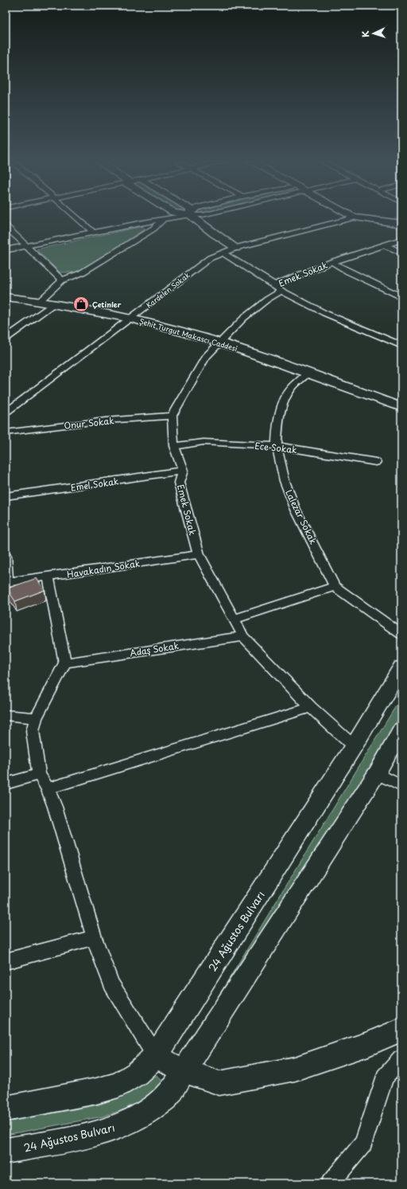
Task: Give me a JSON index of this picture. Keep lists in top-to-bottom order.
{
  "streets": {
    "street": [
      "Emek Sokak",
      "Kardelen Sokak",
      "Şehit Turgut Makascı Caddesi",
      "Onur Sokak",
      "Ece Sokak",
      "Emel Sokak",
      "Lalezar Sokak",
      "Havakadın Sokak",
      "Adaş Sokak",
      "24 Ağustos Bulvarı"
    ]
  },
  "crossings": [
    ["Emek Sokak", "Şehit Turgut Makascı Caddesi"],
    ["Emek Sokak", "Onur Sokak"],
    ["Emek Sokak", "Ece Sokak"],
    ["Emek Sokak", "Emel Sokak"],
    ["Emek Sokak", "Havakadın Sokak"],
    ["Emek Sokak", "Adaş Sokak"],
    ["Emek Sokak", "24 Ağustos Bulvarı"],
    ["Kardelen Sokak", "Şehit Turgut Makascı Caddesi"],
    ["Şehit Turgut Makascı Caddesi", "Lalezar Sokak"],
    ["Ece Sokak", "Lalezar Sokak"]
  ],
  "places": {
    "shop": ["Çetinler"]
  },
  "north": "left"
}
